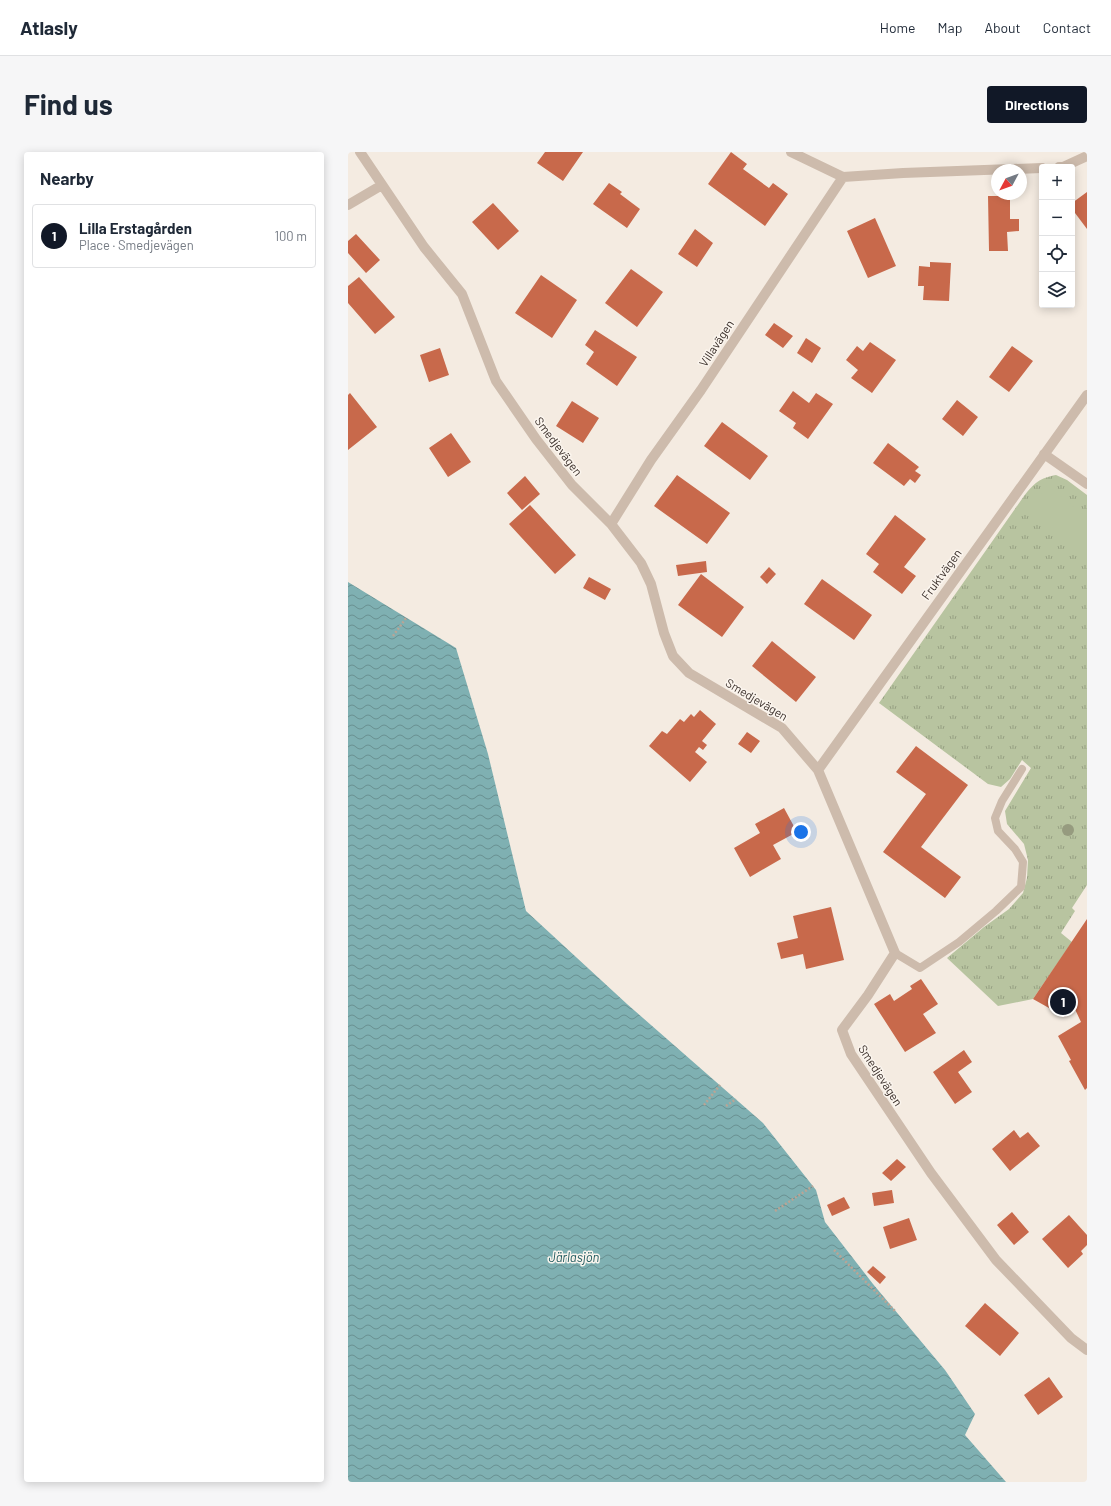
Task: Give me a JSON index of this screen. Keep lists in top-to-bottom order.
{
  "streets": {
    "street": ["Villavägen", "Smedjevägen", "Fruktvägen"]
  },
  "crossings": [
    ["Villavägen", "Smedjevägen"],
    ["Smedjevägen", "Fruktvägen"]
  ],
  "water": ["Järlasjön"],
  "north": "bottom left",
  "page": {
    "header": "Atlasly",
    "nav": [
      "Home",
      "Map",
      "About",
      "Contact"
    ],
    "buttons": "Directions",
    "title": "Find us",
    "heading": "Nearby",
    "map_buttons": ["+", "−"],
    "list": [
      {
        "mark": "1",
        "name": "Lilla Erstagården",
        "note": "Place · Smedjevägen",
        "value": "100 m"
      }
    ],
    "pins": "1"
  }
}
